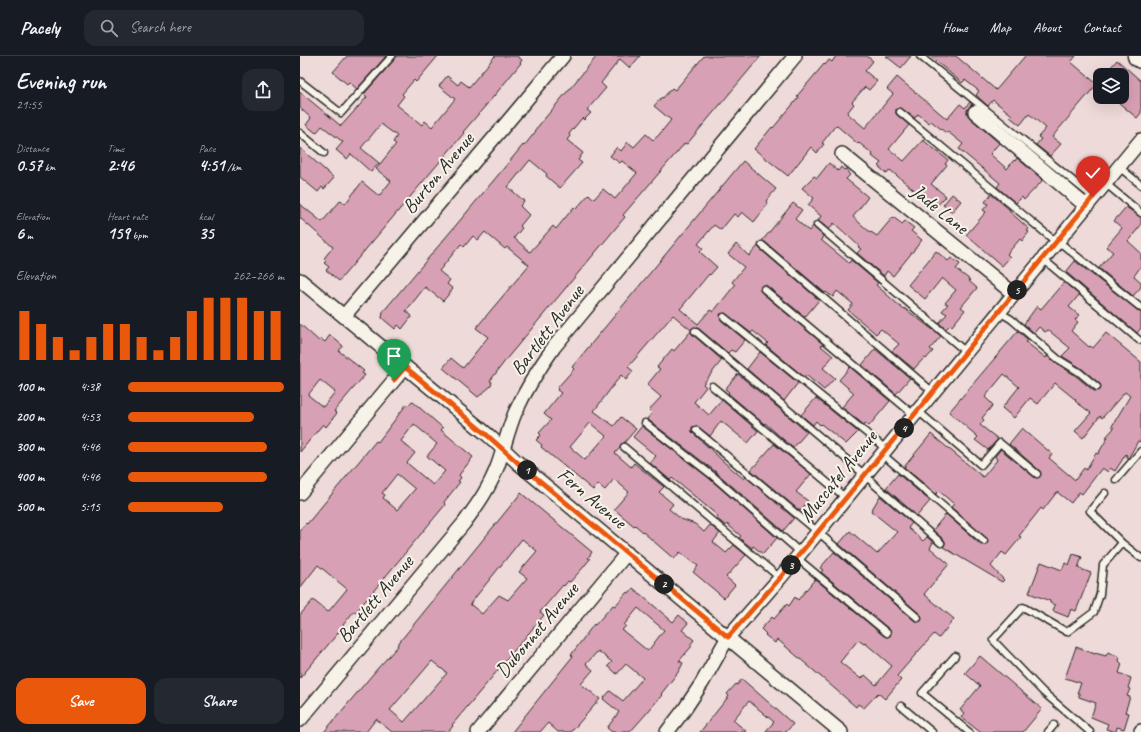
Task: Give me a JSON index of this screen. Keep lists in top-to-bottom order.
{
  "streets": {
    "street": [
      "Burton Avenue",
      "Jade Lane",
      "Bartlett Avenue",
      "Muscatel Avenue",
      "Fern Avenue",
      "Dubonnet Avenue"
    ]
  },
  "crossings": [
    ["Burton Avenue", "Fern Avenue"],
    ["Jade Lane", "Muscatel Avenue"],
    ["Bartlett Avenue", "Fern Avenue"],
    ["Muscatel Avenue", "Fern Avenue"],
    ["Fern Avenue", "Dubonnet Avenue"]
  ],
  "page": {
    "header": "Pacely",
    "search": "Search here",
    "nav": [
      "Home",
      "Map",
      "About",
      "Contact"
    ],
    "heading": ["Evening run", "21:55"],
    "stats": [
      ["Distance", "0.57 km"],
      ["Time", "2:46"],
      ["Pace", "4:51 /km"],
      ["Elevation", "6 m"],
      ["Heart rate", "159 bpm"],
      ["kcal", "35"]
    ],
    "chart": ["Elevation", "262–266 m"],
    "pins": [
      "5",
      "4",
      "1",
      "3",
      "2"
    ],
    "list": [
      {
        "name": "100 m",
        "note": "4:38"
      },
      {
        "name": "200 m",
        "note": "4:53"
      },
      {
        "name": "300 m",
        "note": "4:46"
      },
      {
        "name": "400 m",
        "note": "4:46"
      },
      {
        "name": "500 m",
        "note": "5:15"
      }
    ],
    "buttons": ["Save", "Share"]
  }
}
